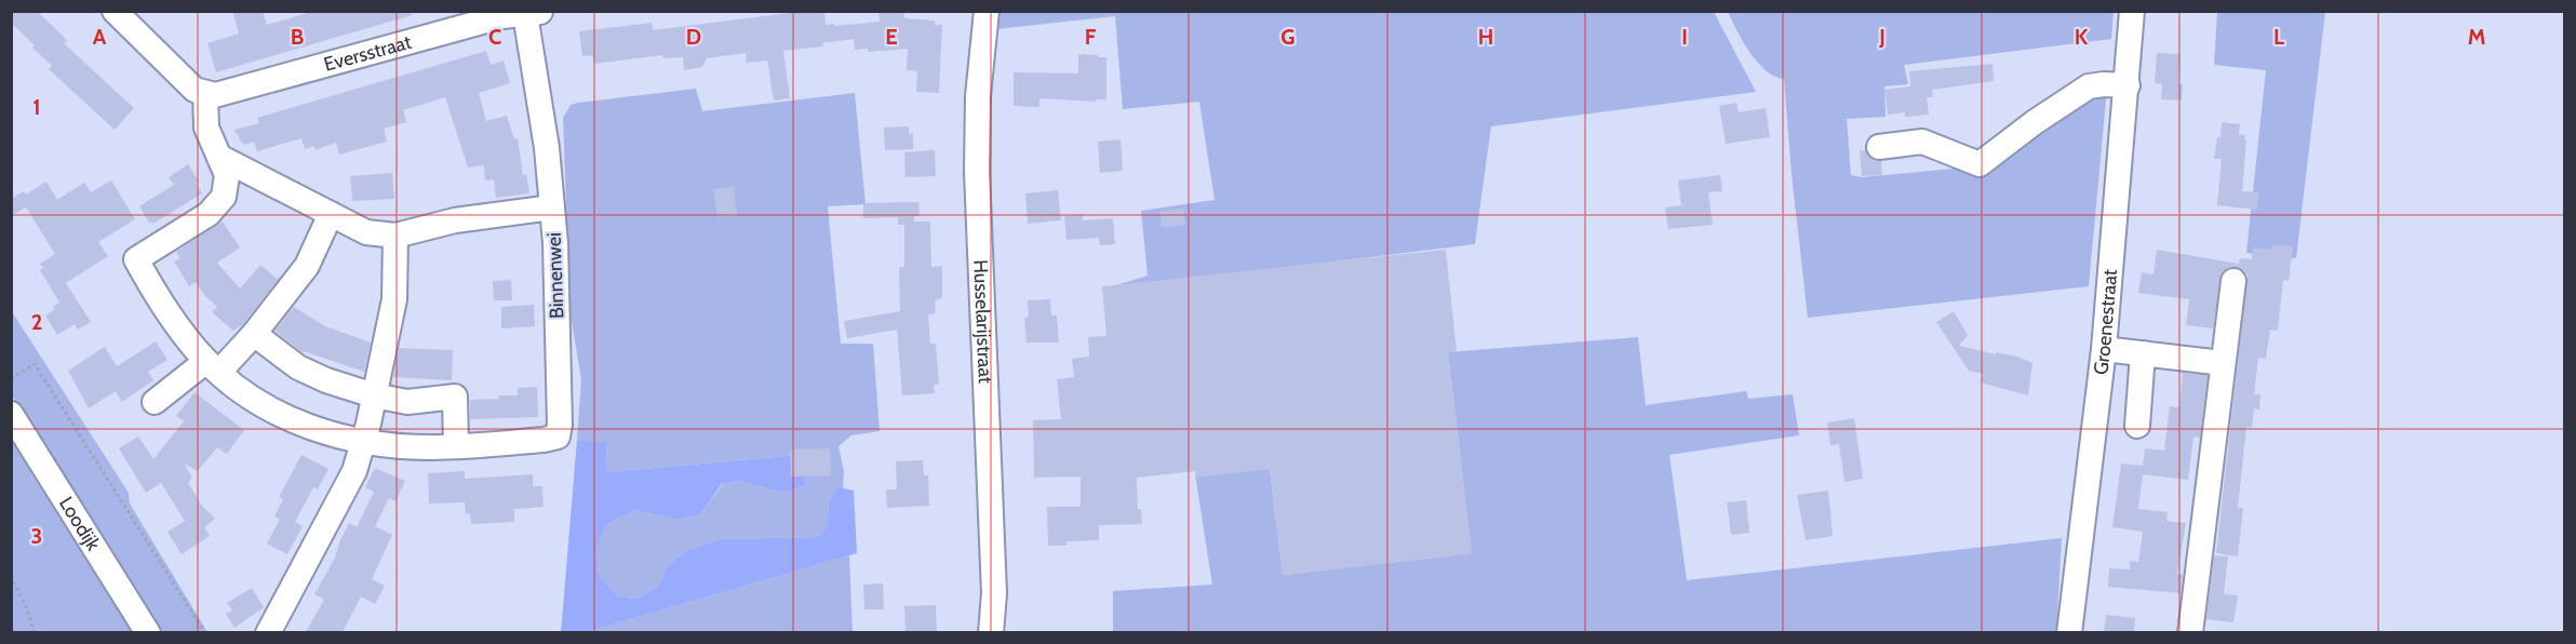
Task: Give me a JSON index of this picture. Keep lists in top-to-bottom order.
{
  "streets": {
    "street": [
      "Eversstraat",
      "Binnenwei",
      "Husselarijstraat",
      "Groenestraat",
      "Loodijk"
    ]
  },
  "crossings": [
    ["Eversstraat", "Binnenwei"]
  ],
  "grid": {
    "columns": [
      "A",
      "B",
      "C",
      "D",
      "E",
      "F",
      "G",
      "H",
      "I",
      "J",
      "K",
      "L",
      "M"
    ],
    "rows": ["1", "2", "3"]
  }
}
